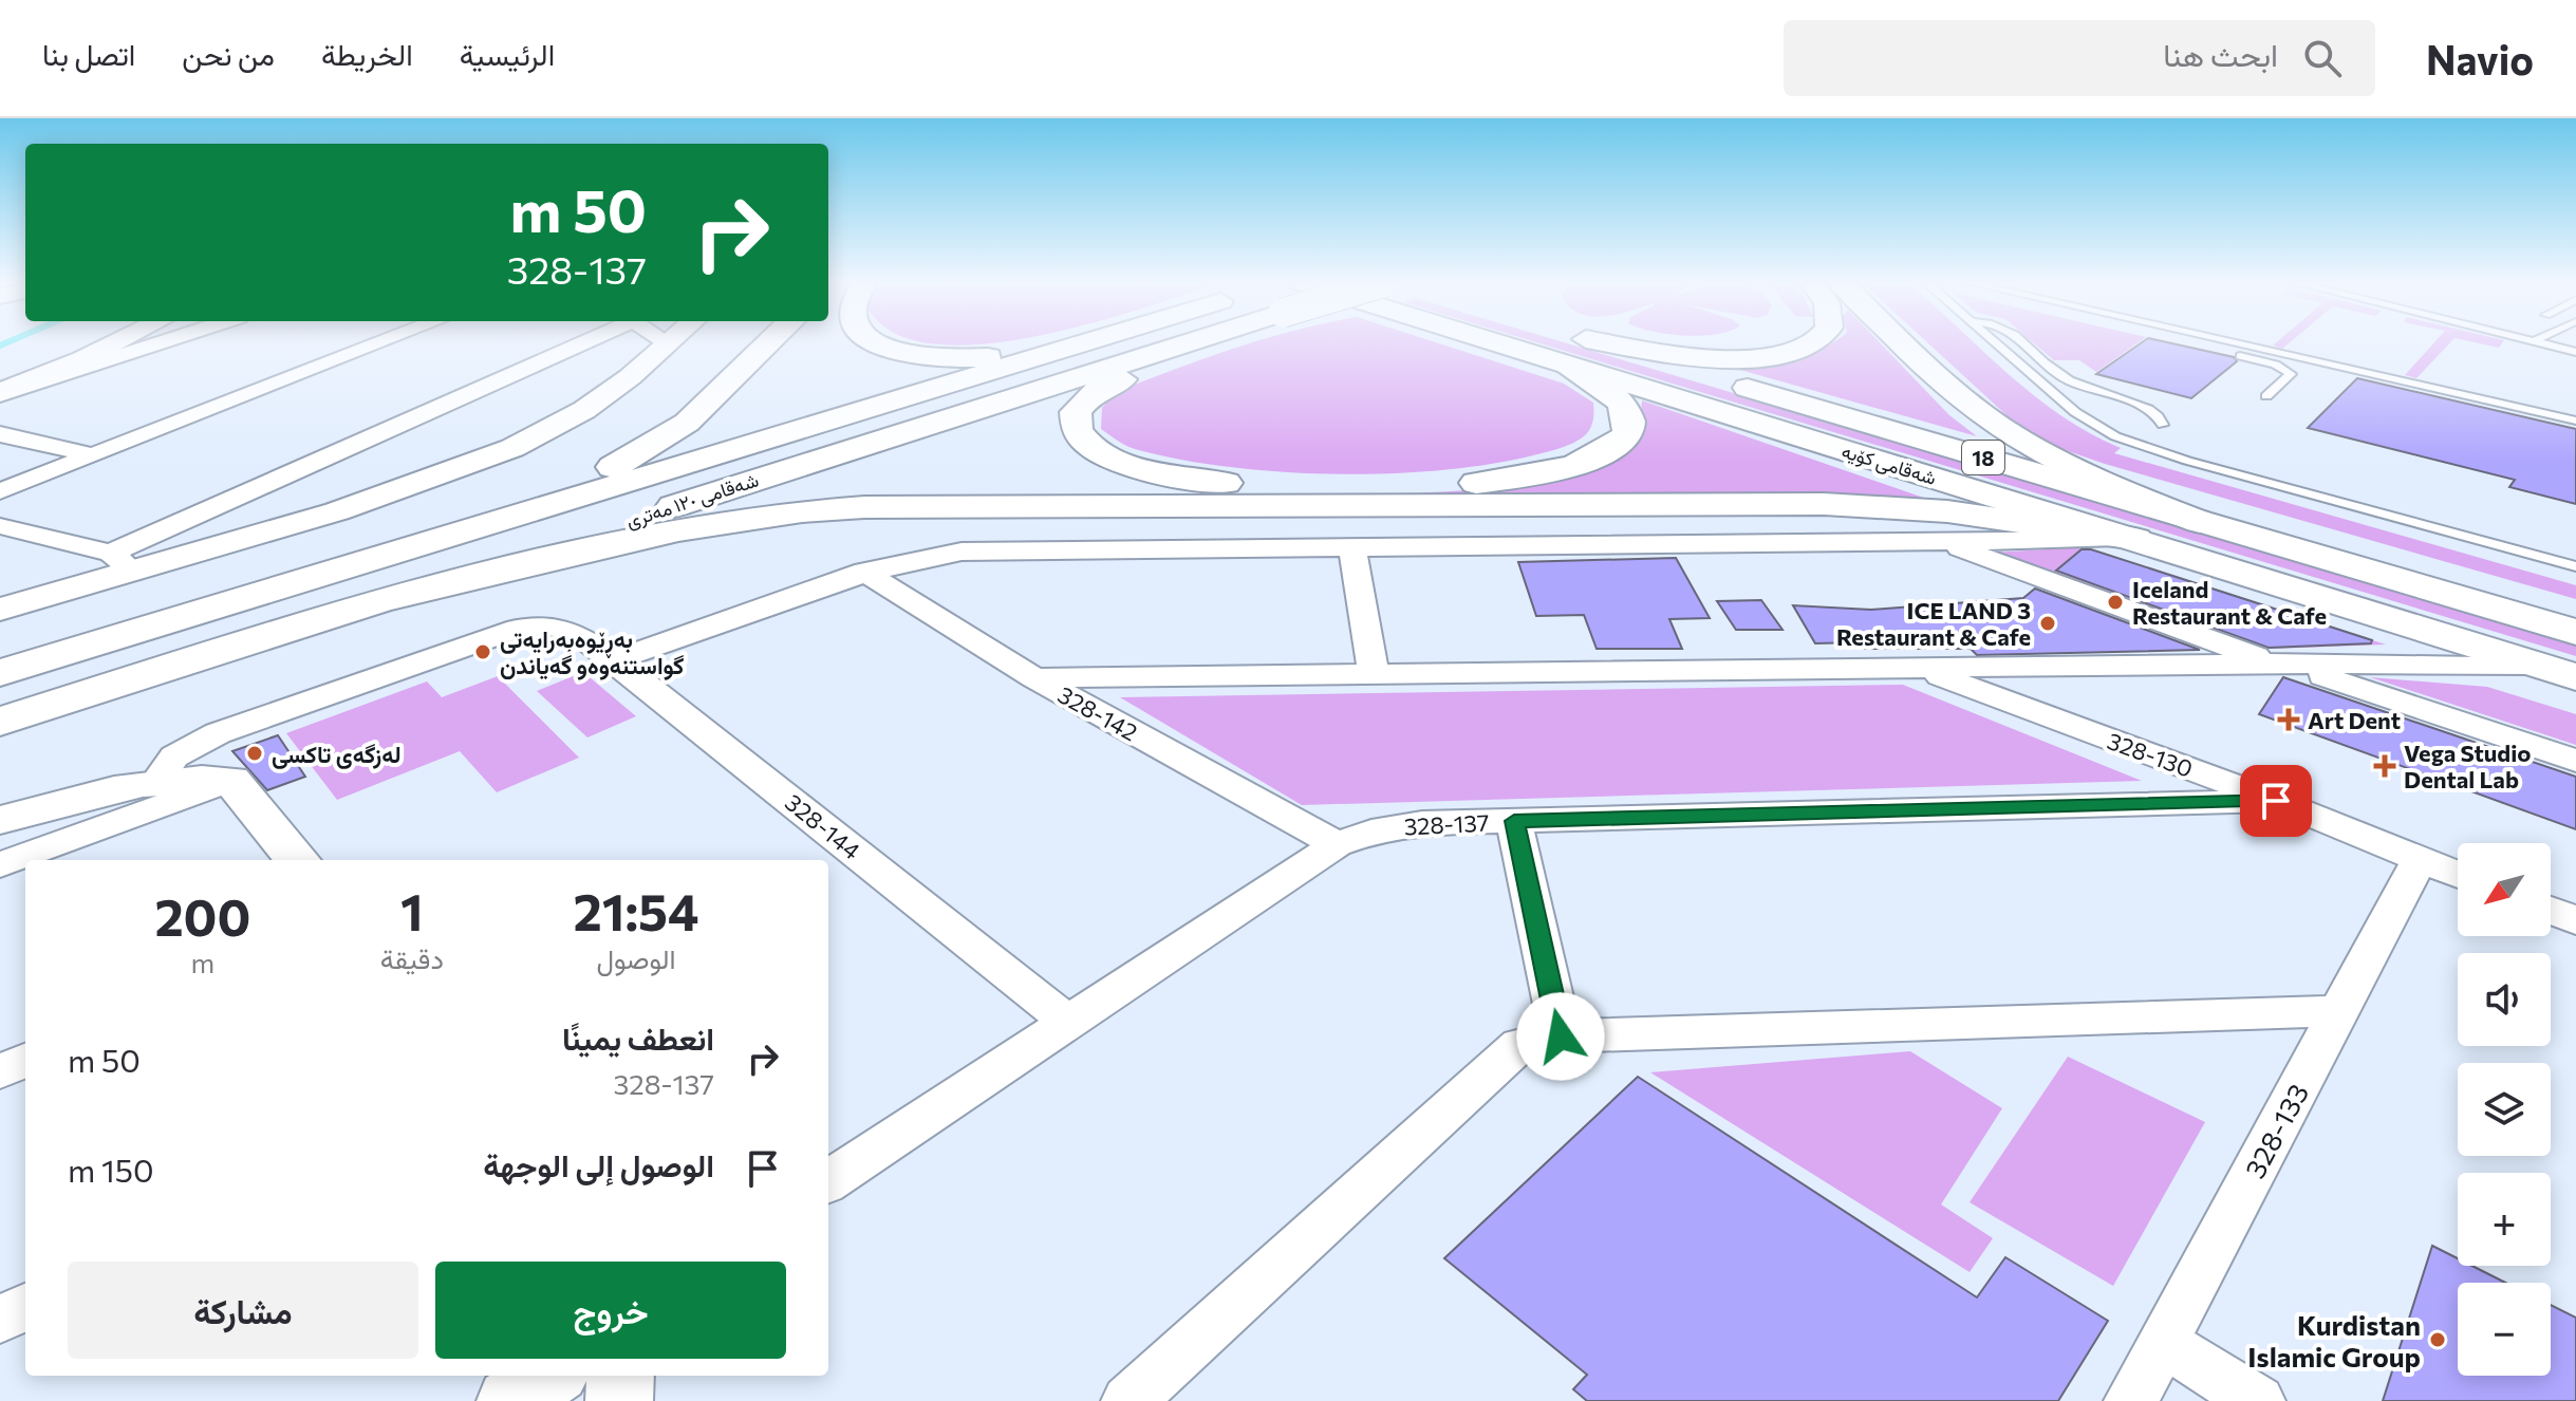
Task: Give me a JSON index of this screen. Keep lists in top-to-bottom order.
{
  "streets": {
    "highway": ["18", "شەقامی کۆیە", "شەقامی ١٢٠ مەتری"],
    "street": [
      "328-142",
      "328-130",
      "328-137",
      "328-144",
      "328-133"
    ]
  },
  "crossings": [
    ["328-142", "328-137"],
    ["328-130", "328-137"],
    ["328-130", "328-133"],
    ["328-137", "328-144"]
  ],
  "places": {
    "other": [
      "Iceland Restaurant & Cafe",
      "ICE LAND 3 Restaurant & Cafe",
      "بەڕێوەبەرایەتی گواستنەوەو گەیاندن",
      "لەزگەی تاکسی",
      "Kurdistan Islamic Group"
    ],
    "health": ["Art Dent", "Vega Studio Dental Lab"]
  },
  "north": "bottom left",
  "page": {
    "header": "Navio",
    "search": "ابحث هنا",
    "nav": [
      "الرئيسية",
      "الخريطة",
      "من نحن",
      "اتصل بنا"
    ],
    "turn": ["50 m", "328-137"],
    "map_buttons": ["+", "−"],
    "eta": [
      "21:54",
      "الوصول",
      "1",
      "دقيقة",
      "200",
      "m"
    ],
    "list": [
      {
        "name": "انعطف يمينًا",
        "note": "328-137",
        "value": "50 m"
      },
      {
        "name": "الوصول إلى الوجهة",
        "value": "150 m"
      }
    ],
    "buttons": ["خروج", "مشاركة"]
  }
}
